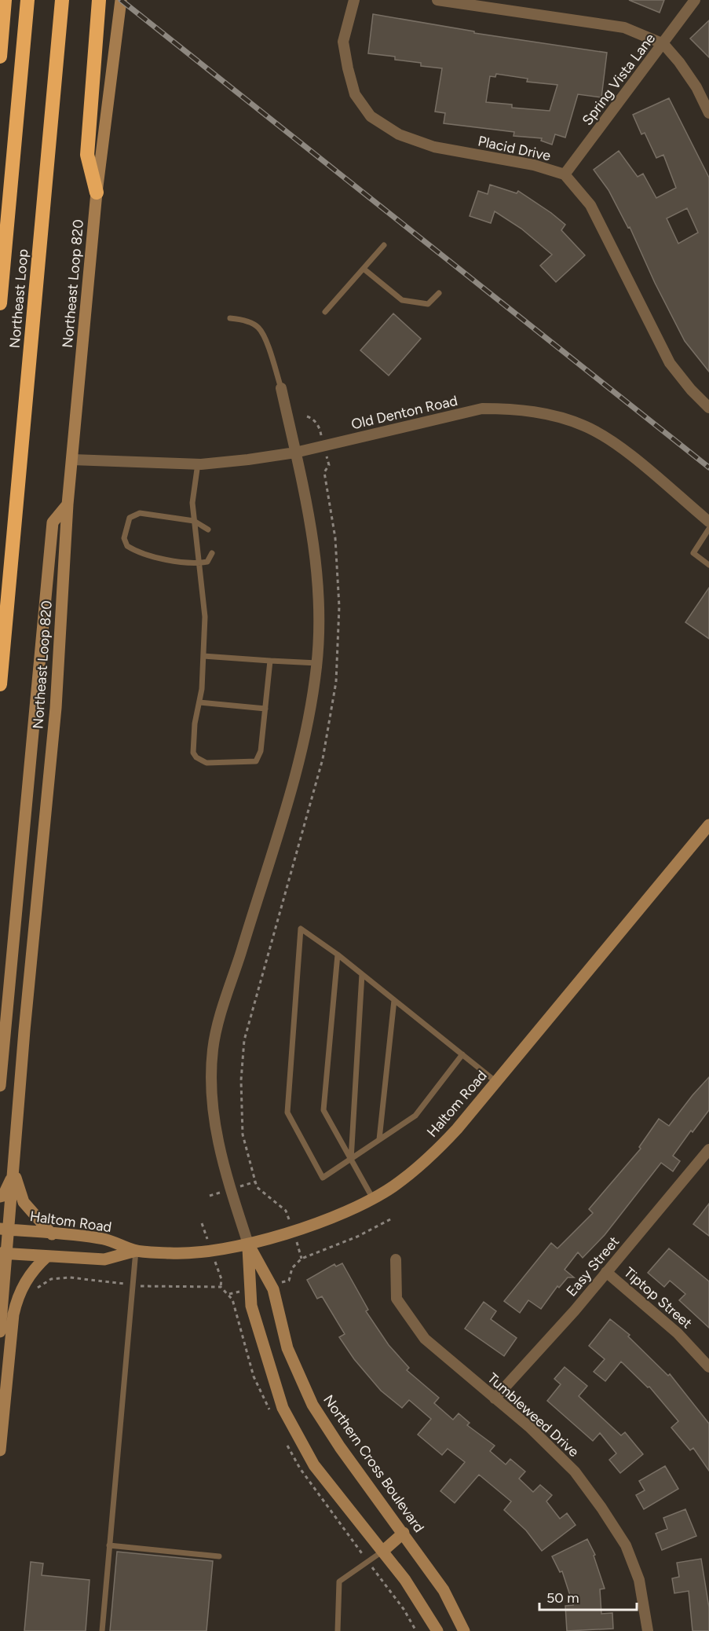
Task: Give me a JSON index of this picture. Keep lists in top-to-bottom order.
{
  "streets": {
    "highway": ["Northeast Loop"],
    "main road": ["Northeast Loop 820", "Haltom Road", "Northern Cross Boulevard"],
    "street": [
      "Spring Vista Lane",
      "Placid Drive",
      "Old Denton Road",
      "Easy Street",
      "Tiptop Street",
      "Tumbleweed Drive"
    ]
  },
  "crossings": [
    ["Spring Vista Lane", "Placid Drive"],
    ["Northeast Loop 820", "Old Denton Road"],
    ["Northeast Loop 820", "Haltom Road"],
    ["Haltom Road", "Northern Cross Boulevard"],
    ["Easy Street", "Tiptop Street"],
    ["Easy Street", "Tumbleweed Drive"]
  ],
  "scale_bar": "50 m"
}
